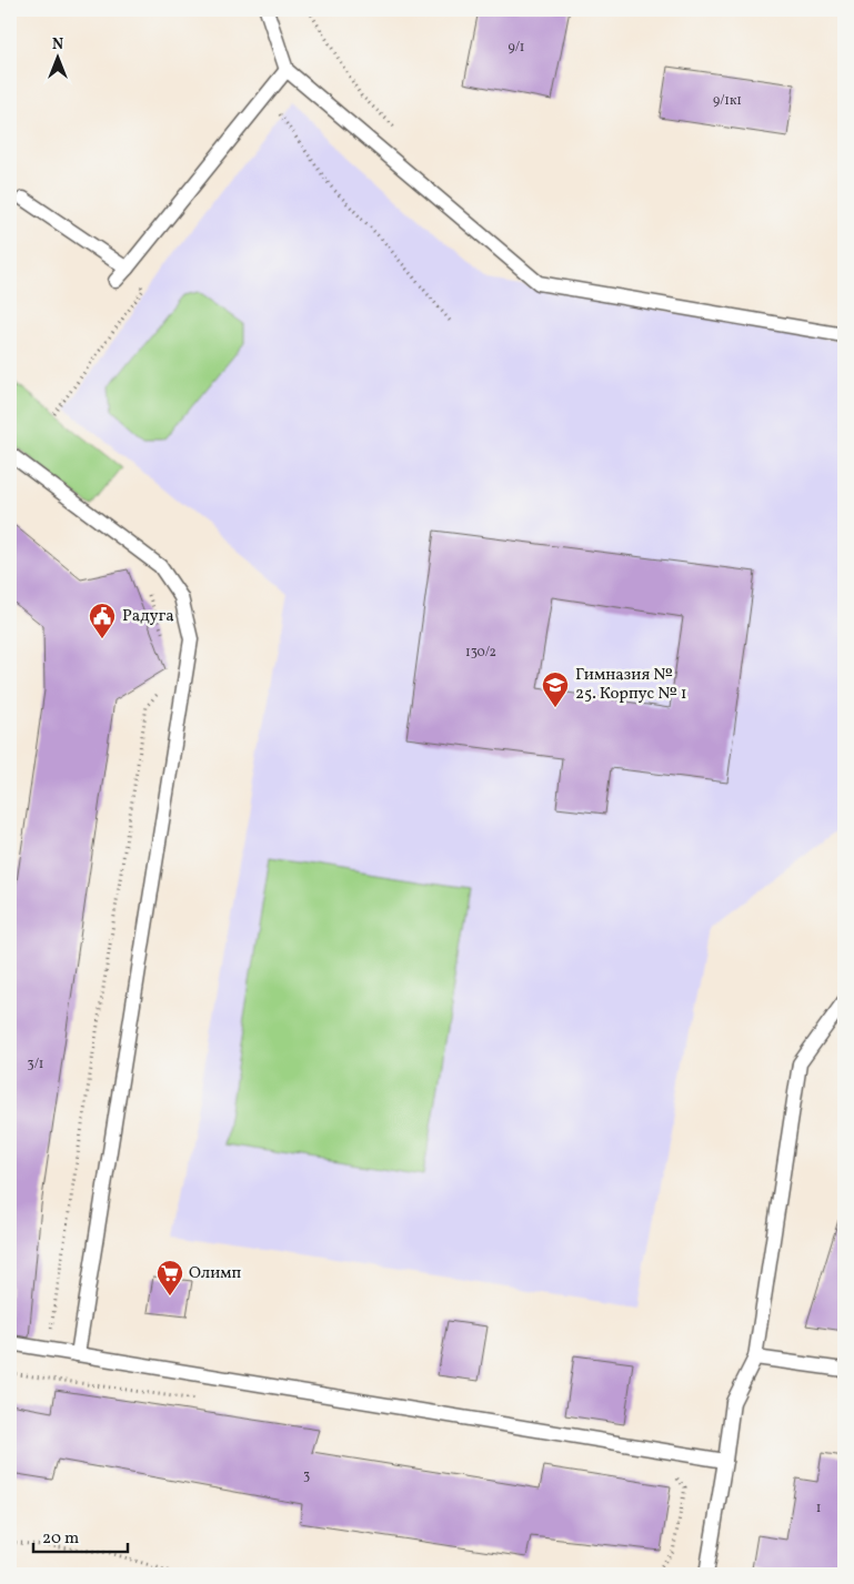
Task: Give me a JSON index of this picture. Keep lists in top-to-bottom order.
{
  "places": {
    "public building": ["Радуга"],
    "school or university": ["Гимназия № 25. Корпус № 1"],
    "supermarket": ["Олимп"]
  },
  "house_numbers": [
    "9/1",
    "9/1к1",
    "130/2",
    "3/1",
    "3",
    "1"
  ],
  "scale_bar": "20 m",
  "north": "top"
}
